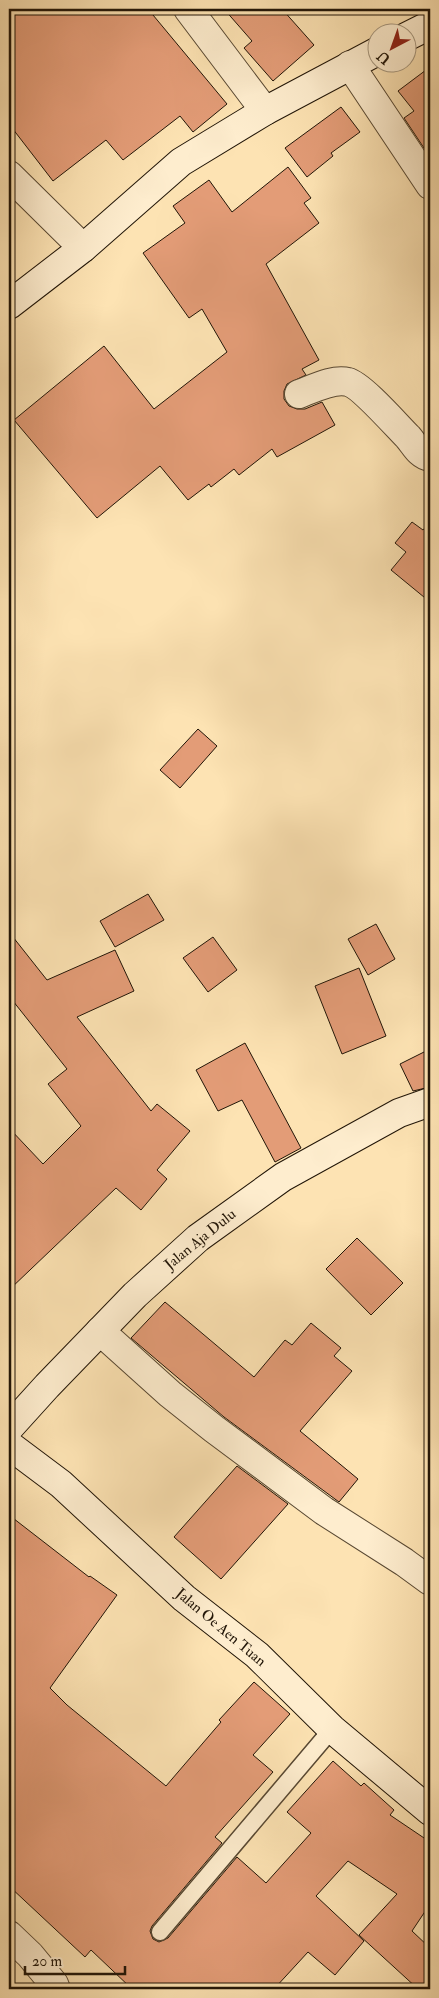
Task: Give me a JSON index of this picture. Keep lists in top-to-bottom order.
{
  "streets": {
    "street": ["Jalan Aja Dulu", "Jalan Oe Aen Tuan"]
  },
  "scale_bar": "20 m",
  "north": "bottom left"
}
